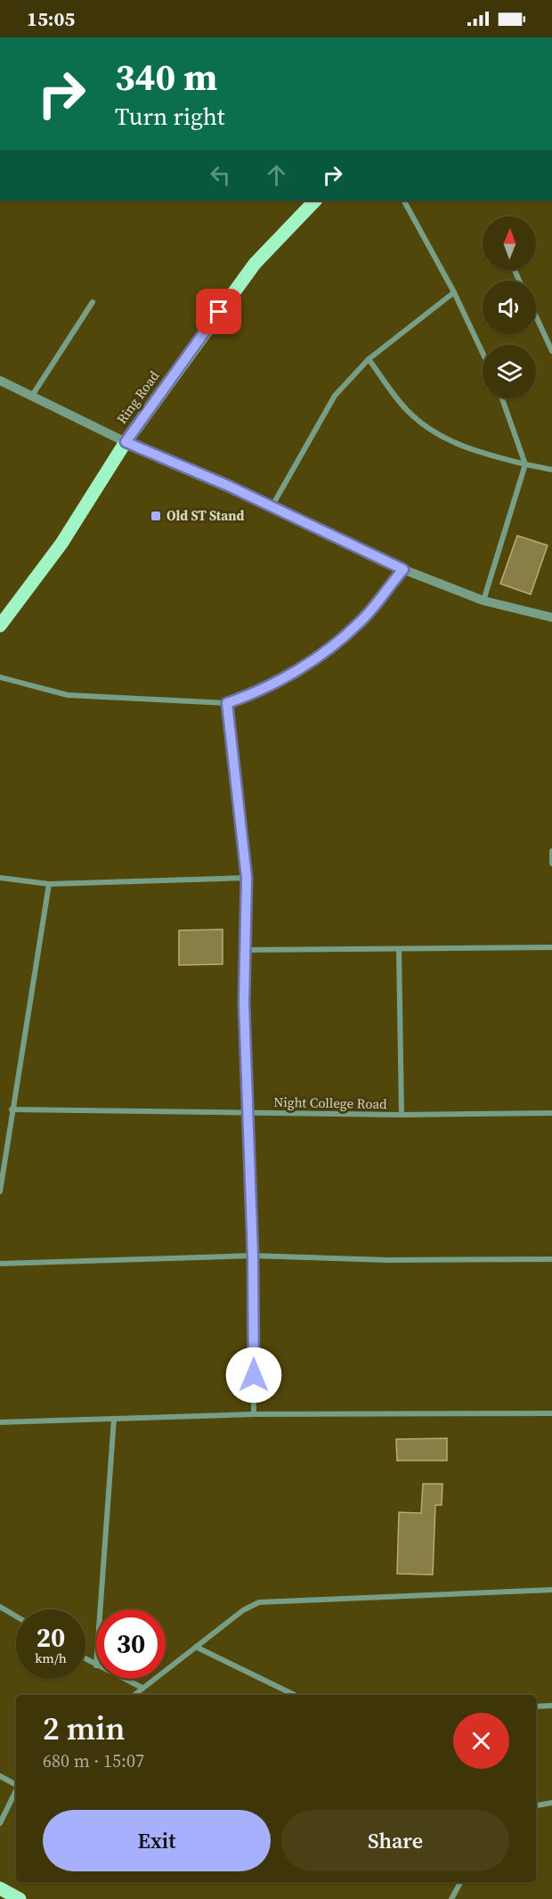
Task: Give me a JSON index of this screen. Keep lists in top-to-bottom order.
{
  "streets": {
    "main road": ["Ring Road"],
    "street": ["Night College Road"]
  },
  "places": {
    "transit": ["Old ST Stand"]
  },
  "north": "top",
  "page": {
    "status": "15:05",
    "turn": ["340 m", "Turn right"],
    "speed": "20 km/h",
    "limit": "30",
    "heading": ["2 min", "680 m · 15:07"],
    "buttons": ["Exit", "Share"]
  }
}
